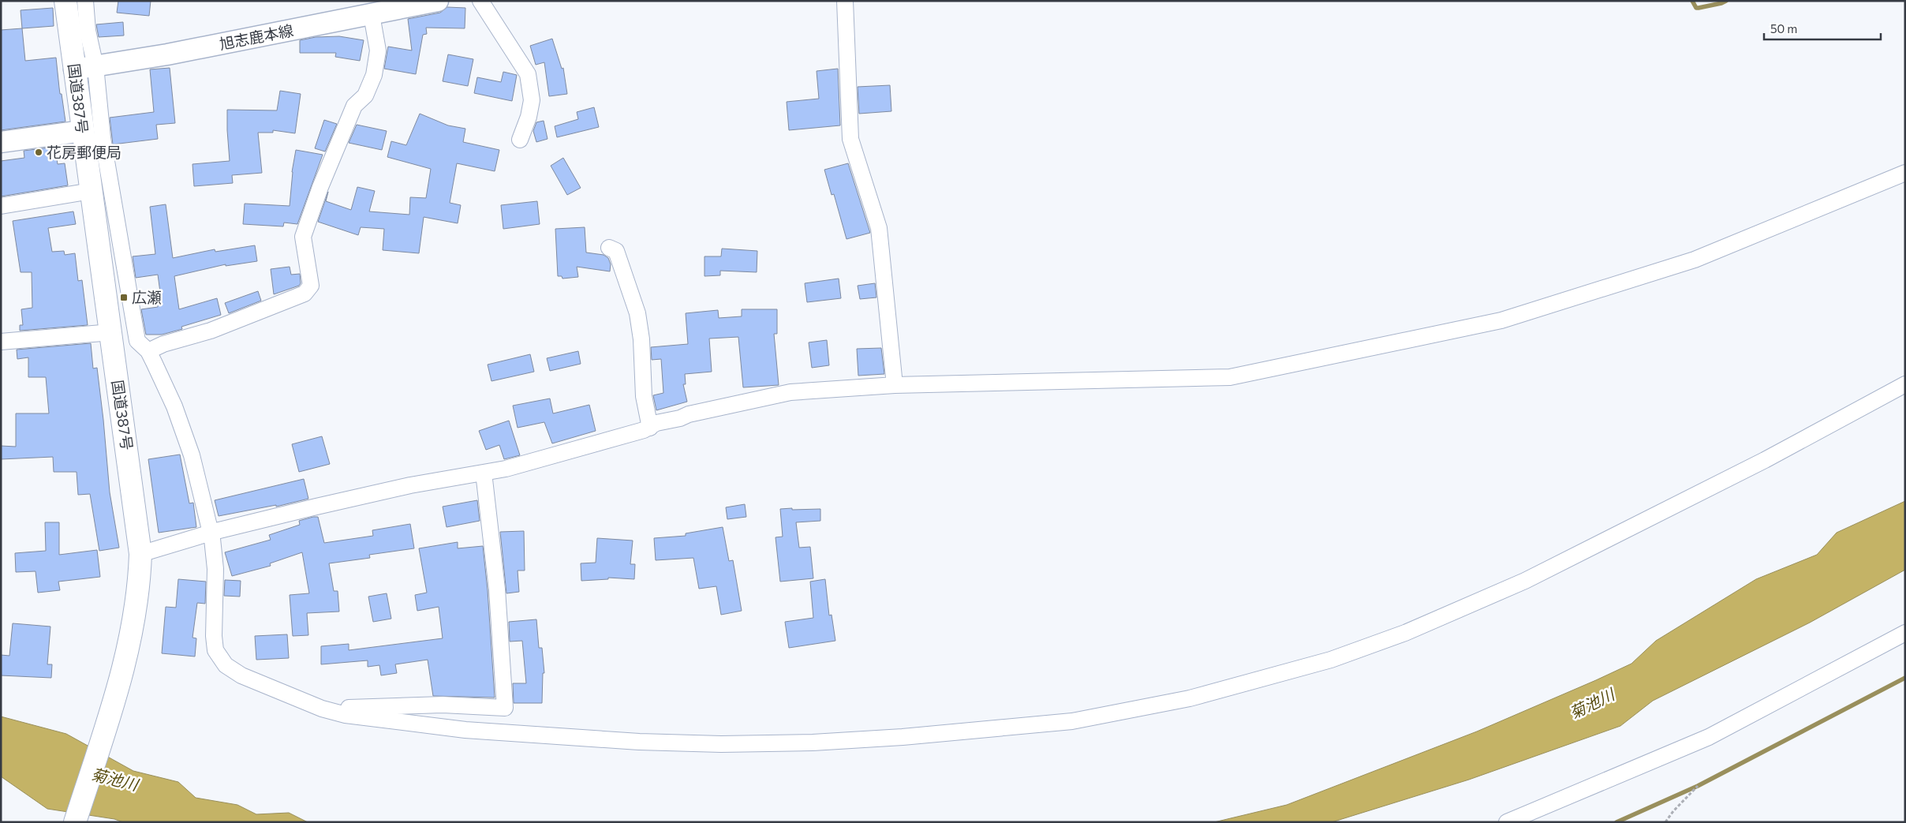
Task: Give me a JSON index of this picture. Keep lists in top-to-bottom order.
{
  "streets": {
    "highway": ["国道387号"],
    "main road": ["旭志鹿本線"]
  },
  "crossings": [
    ["旭志鹿本線", "国道387号"]
  ],
  "water": ["菊池川"],
  "places": {
    "other": ["花房郵便局"],
    "transit": ["広瀬"]
  },
  "scale_bar": "50 m"
}
